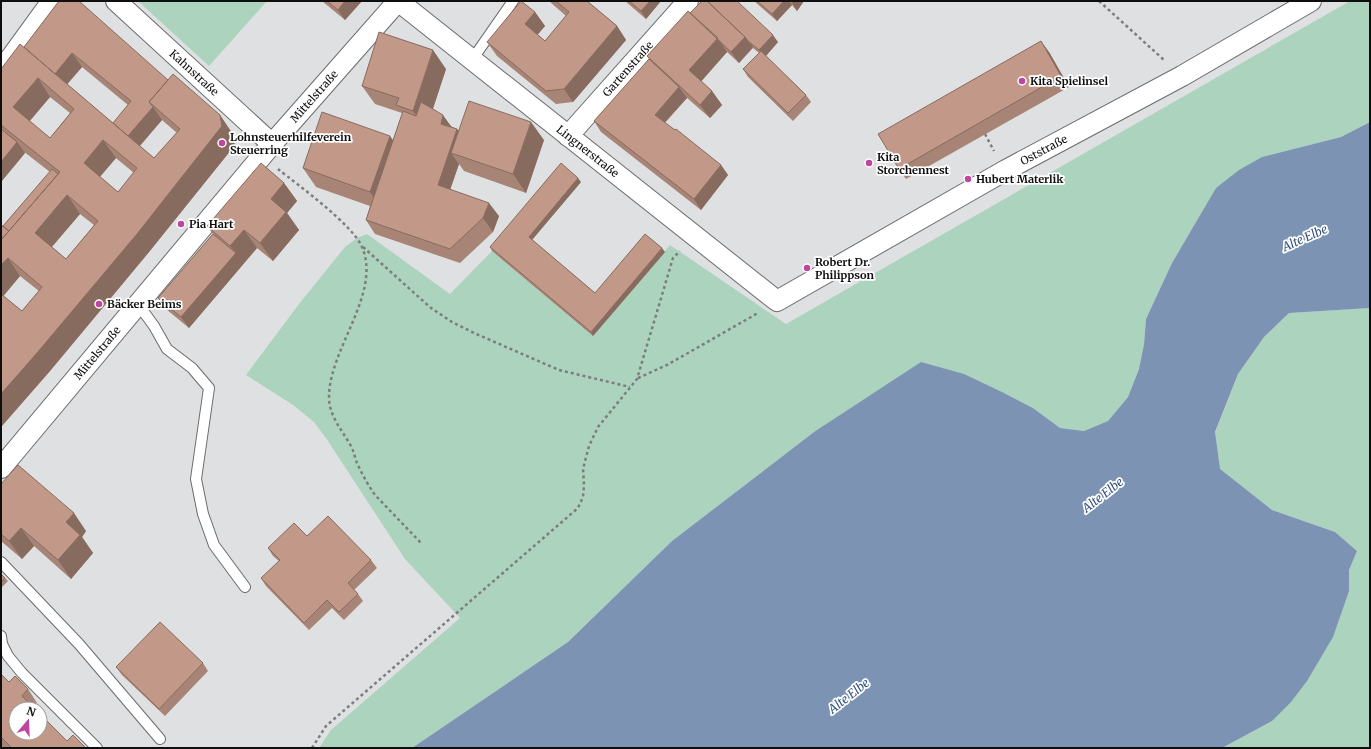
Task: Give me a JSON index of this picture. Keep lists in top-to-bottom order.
{
  "streets": {
    "street": [
      "Gartenstraße",
      "Kahnstraße",
      "Mittelstraße",
      "Oststraße",
      "Lingnerstraße"
    ]
  },
  "crossings": [
    ["Gartenstraße", "Lingnerstraße"],
    ["Kahnstraße", "Mittelstraße"],
    ["Mittelstraße", "Lingnerstraße"],
    ["Oststraße", "Lingnerstraße"]
  ],
  "water": ["Alte Elbe"],
  "places": [
    "Kita Spielinsel",
    "Lohnsteuerhilfeverein Steuerring",
    "Kita Storchennest",
    "Hubert Materlik",
    "Pia Hart",
    "Robert Dr. Philippson",
    "Bäcker Beims"
  ],
  "north": "top"
}
